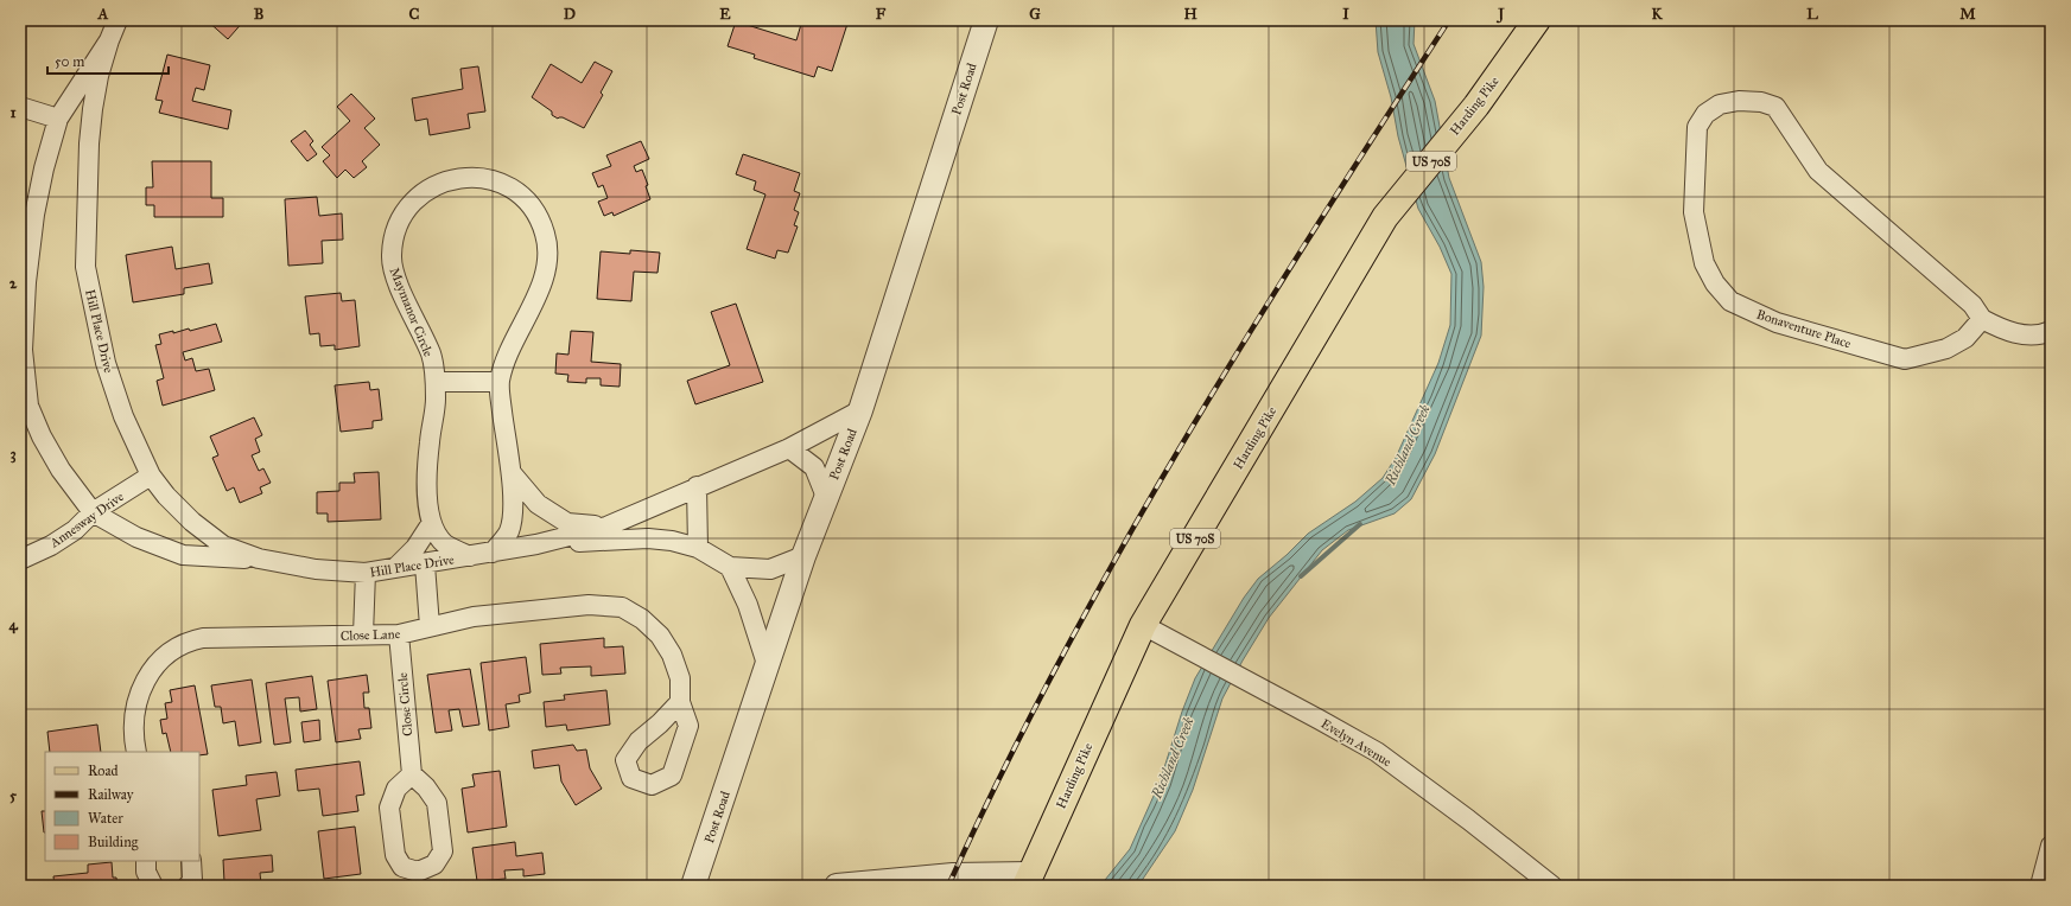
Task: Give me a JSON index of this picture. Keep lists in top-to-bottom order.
{
  "streets": {
    "main road": ["Harding Pike", "US 70S"],
    "street": [
      "Post Road",
      "Maymanor Circle",
      "Bonaventure Place",
      "Hill Place Drive",
      "Annesway Drive",
      "Close Lane",
      "Close Circle",
      "Evelyn Avenue"
    ]
  },
  "crossings": [
    ["Post Road", "Hill Place Drive"],
    ["Harding Pike", "Evelyn Avenue"],
    ["Maymanor Circle", "Hill Place Drive"],
    ["Hill Place Drive", "Annesway Drive"],
    ["Close Lane", "Close Circle"]
  ],
  "water": ["Richland Creek"],
  "legend": [
    "Road",
    "Railway",
    "Water",
    "Building"
  ],
  "scale_bar": "50 m",
  "grid": {
    "columns": [
      "A",
      "B",
      "C",
      "D",
      "E",
      "F",
      "G",
      "H",
      "I",
      "J",
      "K",
      "L",
      "M"
    ],
    "rows": [
      "1",
      "2",
      "3",
      "4",
      "5"
    ]
  }
}
